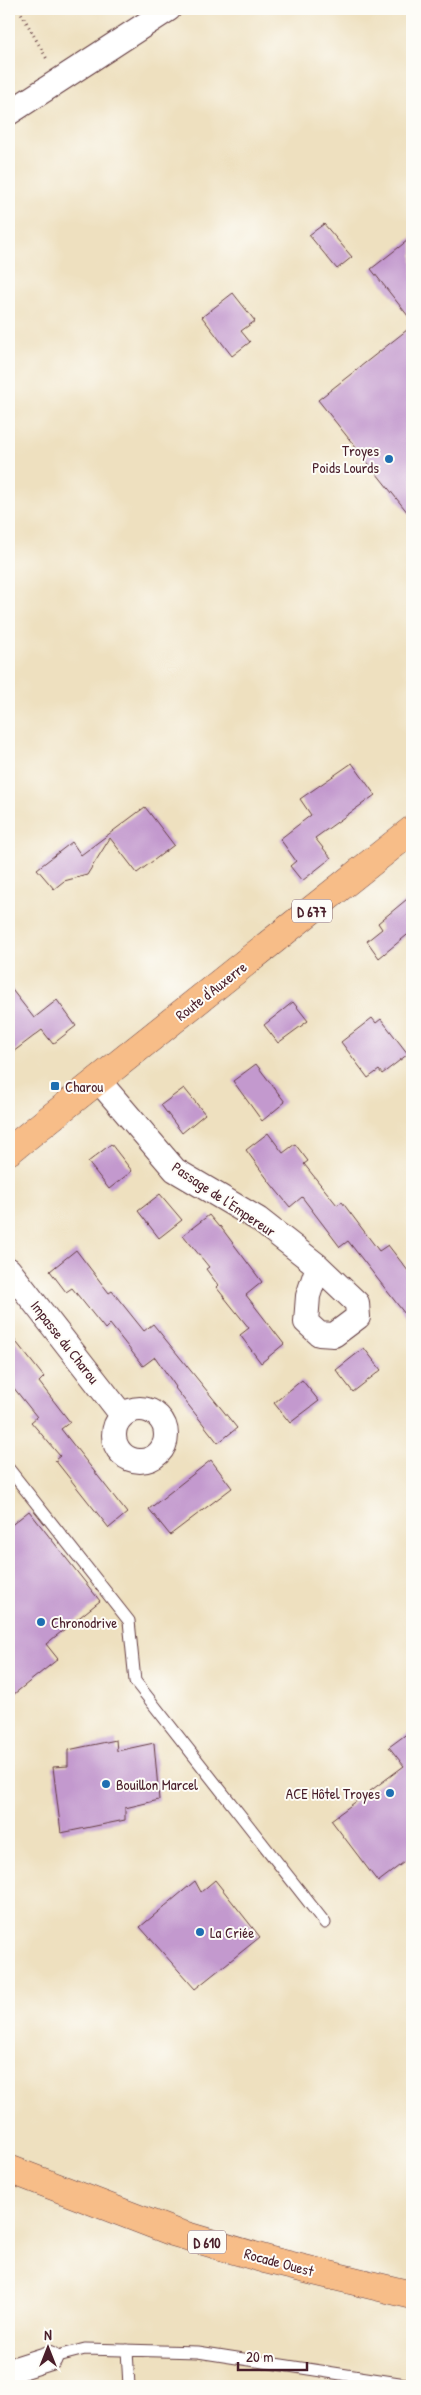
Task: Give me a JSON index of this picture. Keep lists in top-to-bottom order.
{
  "streets": {
    "main road": [
      "D 677",
      "Route d'Auxerre",
      "D 610",
      "Rocade Ouest"
    ],
    "street": ["Passage de l'Empereur", "Impasse du Charou"]
  },
  "crossings": [
    ["Route d'Auxerre", "Passage de l'Empereur"]
  ],
  "places": {
    "other": [
      "Troyes Poids Lourds",
      "Chronodrive",
      "Bouillon Marcel",
      "ACE Hôtel Troyes",
      "La Criée"
    ],
    "transit": ["Charou"]
  },
  "scale_bar": "20 m",
  "north": "top"
}
